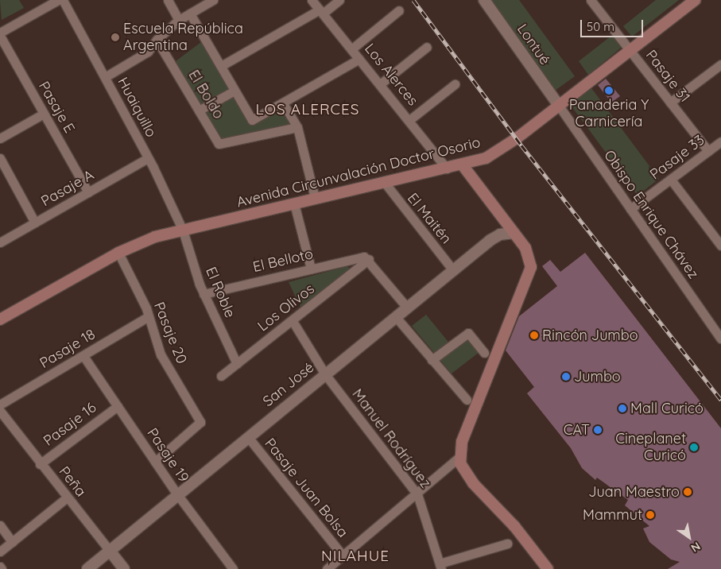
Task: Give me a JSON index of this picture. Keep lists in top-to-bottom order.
{
  "streets": {
    "main road": ["Avenida Circunvalación Doctor Osorio"],
    "street": [
      "Lontué",
      "Los Alerces",
      "Pasaje 31",
      "El Boldo",
      "Pasaje E",
      "Huaiquillo",
      "Pasaje 33",
      "Pasaje A",
      "Obispo Enrique Chávez",
      "El Maitén",
      "El Belloto",
      "El Roble",
      "Los Olivos",
      "Pasaje 20",
      "Pasaje 18",
      "San José",
      "Pasaje 16",
      "Manuel Rodríguez",
      "Pasaje 19",
      "Peña",
      "Pasaje Juan Bolsa"
    ]
  },
  "crossings": [
    ["Lontué", "Avenida Circunvalación Doctor Osorio"],
    ["Lontué", "Obispo Enrique Chávez"],
    ["Los Alerces", "Avenida Circunvalación Doctor Osorio"],
    ["Pasaje 31", "Pasaje 33"],
    ["Pasaje 31", "Avenida Circunvalación Doctor Osorio"],
    ["Pasaje E", "Pasaje A"],
    ["Huaiquillo", "Avenida Circunvalación Doctor Osorio"],
    ["Huaiquillo", "Pasaje A"],
    ["Huaiquillo", "El Roble"],
    ["Pasaje 33", "Obispo Enrique Chávez"],
    ["Avenida Circunvalación Doctor Osorio", "Obispo Enrique Chávez"],
    ["Avenida Circunvalación Doctor Osorio", "El Maitén"],
    ["Avenida Circunvalación Doctor Osorio", "El Roble"],
    ["Avenida Circunvalación Doctor Osorio", "Pasaje 20"],
    ["El Maitén", "San José"],
    ["El Belloto", "El Roble"],
    ["El Belloto", "Los Olivos"],
    ["El Roble", "Los Olivos"],
    ["Los Olivos", "Manuel Rodríguez"],
    ["Pasaje 20", "Pasaje 18"],
    ["Pasaje 20", "Pasaje 19"],
    ["Pasaje 18", "Pasaje 19"],
    ["San José", "Manuel Rodríguez"],
    ["San José", "Pasaje 19"],
    ["San José", "Peña"],
    ["San José", "Pasaje Juan Bolsa"],
    ["Pasaje 16", "Pasaje 19"],
    ["Pasaje 16", "Peña"]
  ],
  "districts": ["LOS ALERCES", "NILAHUE"],
  "places": [
    "Escuela República Argentina",
    "Panaderia Y Carnicería",
    "Rincón Jumbo",
    "Jumbo",
    "Mall Curicó",
    "CAT",
    "Cineplanet Curicó",
    "Juan Maestro",
    "Mammut"
  ],
  "scale_bar": "50 m",
  "north": "bottom right"
}
